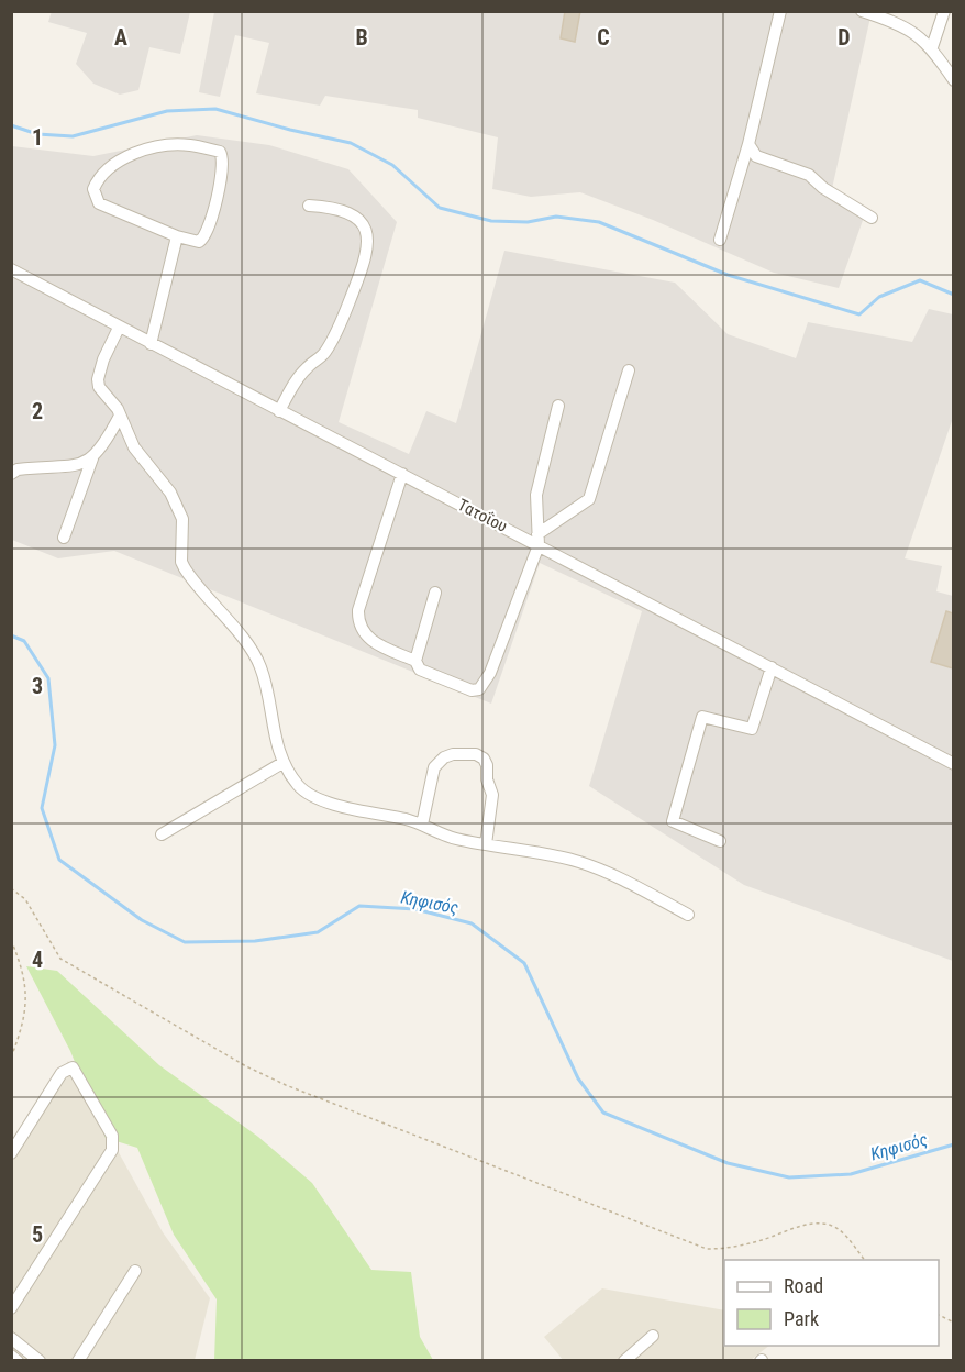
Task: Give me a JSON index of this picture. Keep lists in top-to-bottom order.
{
  "streets": {
    "street": ["Τατοΐου"]
  },
  "water": ["Κηφισός"],
  "legend": ["Road", "Park"],
  "grid": {
    "columns": [
      "A",
      "B",
      "C",
      "D"
    ],
    "rows": [
      "1",
      "2",
      "3",
      "4",
      "5"
    ]
  }
}
